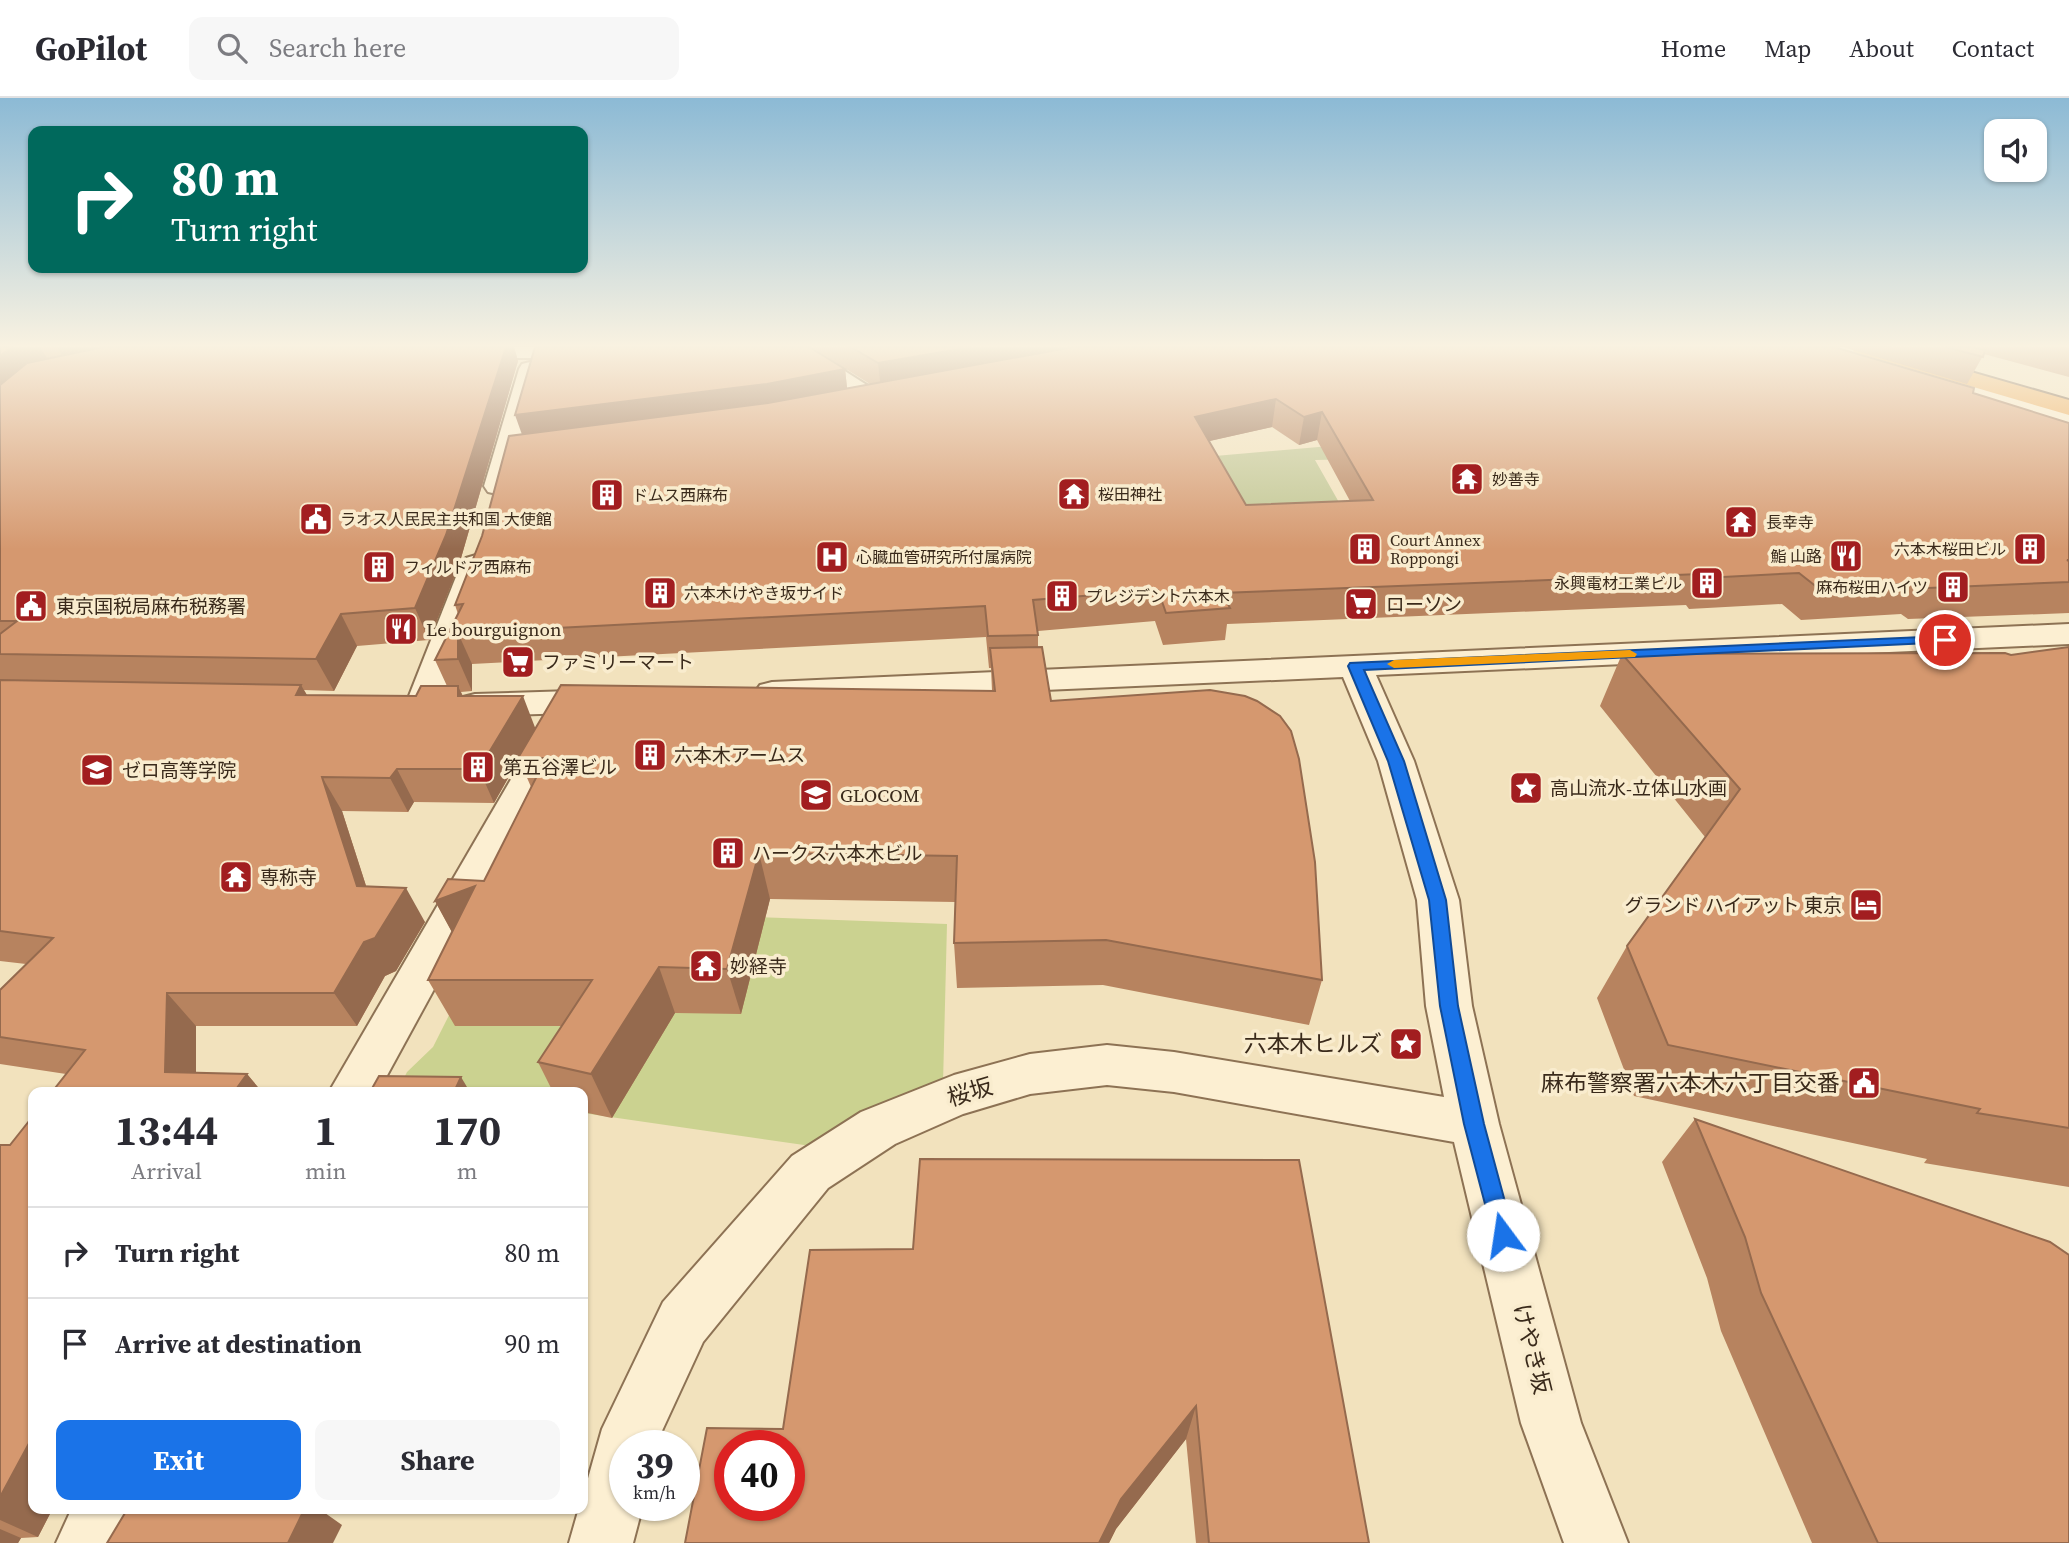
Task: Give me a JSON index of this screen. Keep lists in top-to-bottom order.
{
  "streets": {
    "street": ["桜坂", "けやき坂"]
  },
  "crossings": [
    ["桜坂", "けやき坂"]
  ],
  "places": {
    "temple": [
      "妙善寺",
      "桜田神社",
      "長幸寺",
      "専称寺",
      "妙経寺"
    ],
    "building": [
      "ドムス西麻布",
      "Court Annex Roppongi",
      "六本木桜田ビル",
      "フィルドア西麻布",
      "永興電材工業ビル",
      "麻布桜田ハイツ",
      "六本木けやき坂サイド",
      "プレジデント六本木",
      "六本木アームス",
      "第五谷澤ビル",
      "ハークス六本木ビル"
    ],
    "public building": ["ラオス人民民主共和国 大使館", "東京国税局麻布税務署", "麻布警察署六本木六丁目交番"],
    "restaurant": ["鮨 山路", "Le bourguignon"],
    "hospital": ["心臓血管研究所付属病院"],
    "supermarket": ["ローソン", "ファミリーマート"],
    "school or university": ["ゼロ高等学院", "GLOCOM"],
    "place": ["高山流水-立体山水画", "六本木ヒルズ"],
    "hotel": ["グランド ハイアット 東京"]
  },
  "page": {
    "header": "GoPilot",
    "search": "Search here",
    "nav": [
      "Home",
      "Map",
      "About",
      "Contact"
    ],
    "turn": ["80 m", "Turn right"],
    "eta": [
      "13:44",
      "Arrival",
      "1",
      "min",
      "170",
      "m"
    ],
    "list": [
      {
        "name": "Turn right",
        "value": "80 m"
      },
      {
        "name": "Arrive at destination",
        "value": "90 m"
      }
    ],
    "buttons": ["Exit", "Share"],
    "speed": "39 km/h",
    "limit": "40"
  }
}
